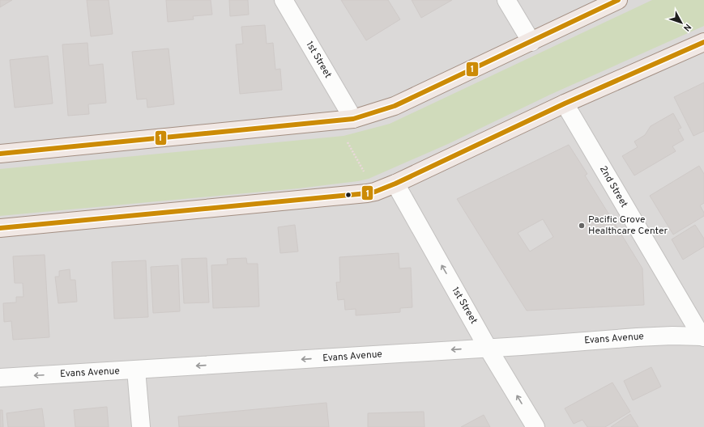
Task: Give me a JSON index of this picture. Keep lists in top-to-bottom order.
{
  "streets": {
    "street": ["1st Street", "2nd Street", "Evans Avenue"]
  },
  "crossings": [
    ["1st Street", "Evans Avenue"],
    ["2nd Street", "Evans Avenue"]
  ],
  "one_way": ["1st Street", "Evans Avenue"],
  "places": ["Pacific Grove Healthcare Center"],
  "lines": ["transit line 1"],
  "north": "bottom right"
}
